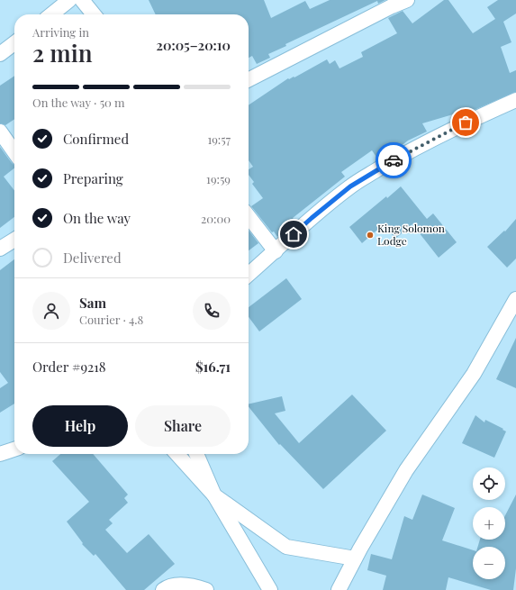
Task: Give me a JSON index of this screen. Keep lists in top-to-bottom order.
{
  "places": ["King Solomon Lodge"],
  "page": {
    "heading": ["2 min", "Arriving in", "20:05–20:10"],
    "panel": [
      "Sam",
      "Courier · 4.8",
      "Order #9218",
      "$16.71"
    ],
    "bar": "On the way · 50 m",
    "list": [
      ["Confirmed", "19:57"],
      ["Preparing", "19:59"],
      ["On the way", "20:00"],
      "Delivered"
    ],
    "buttons": ["Help", "Share"],
    "map_buttons": ["+", "−"]
  }
}
